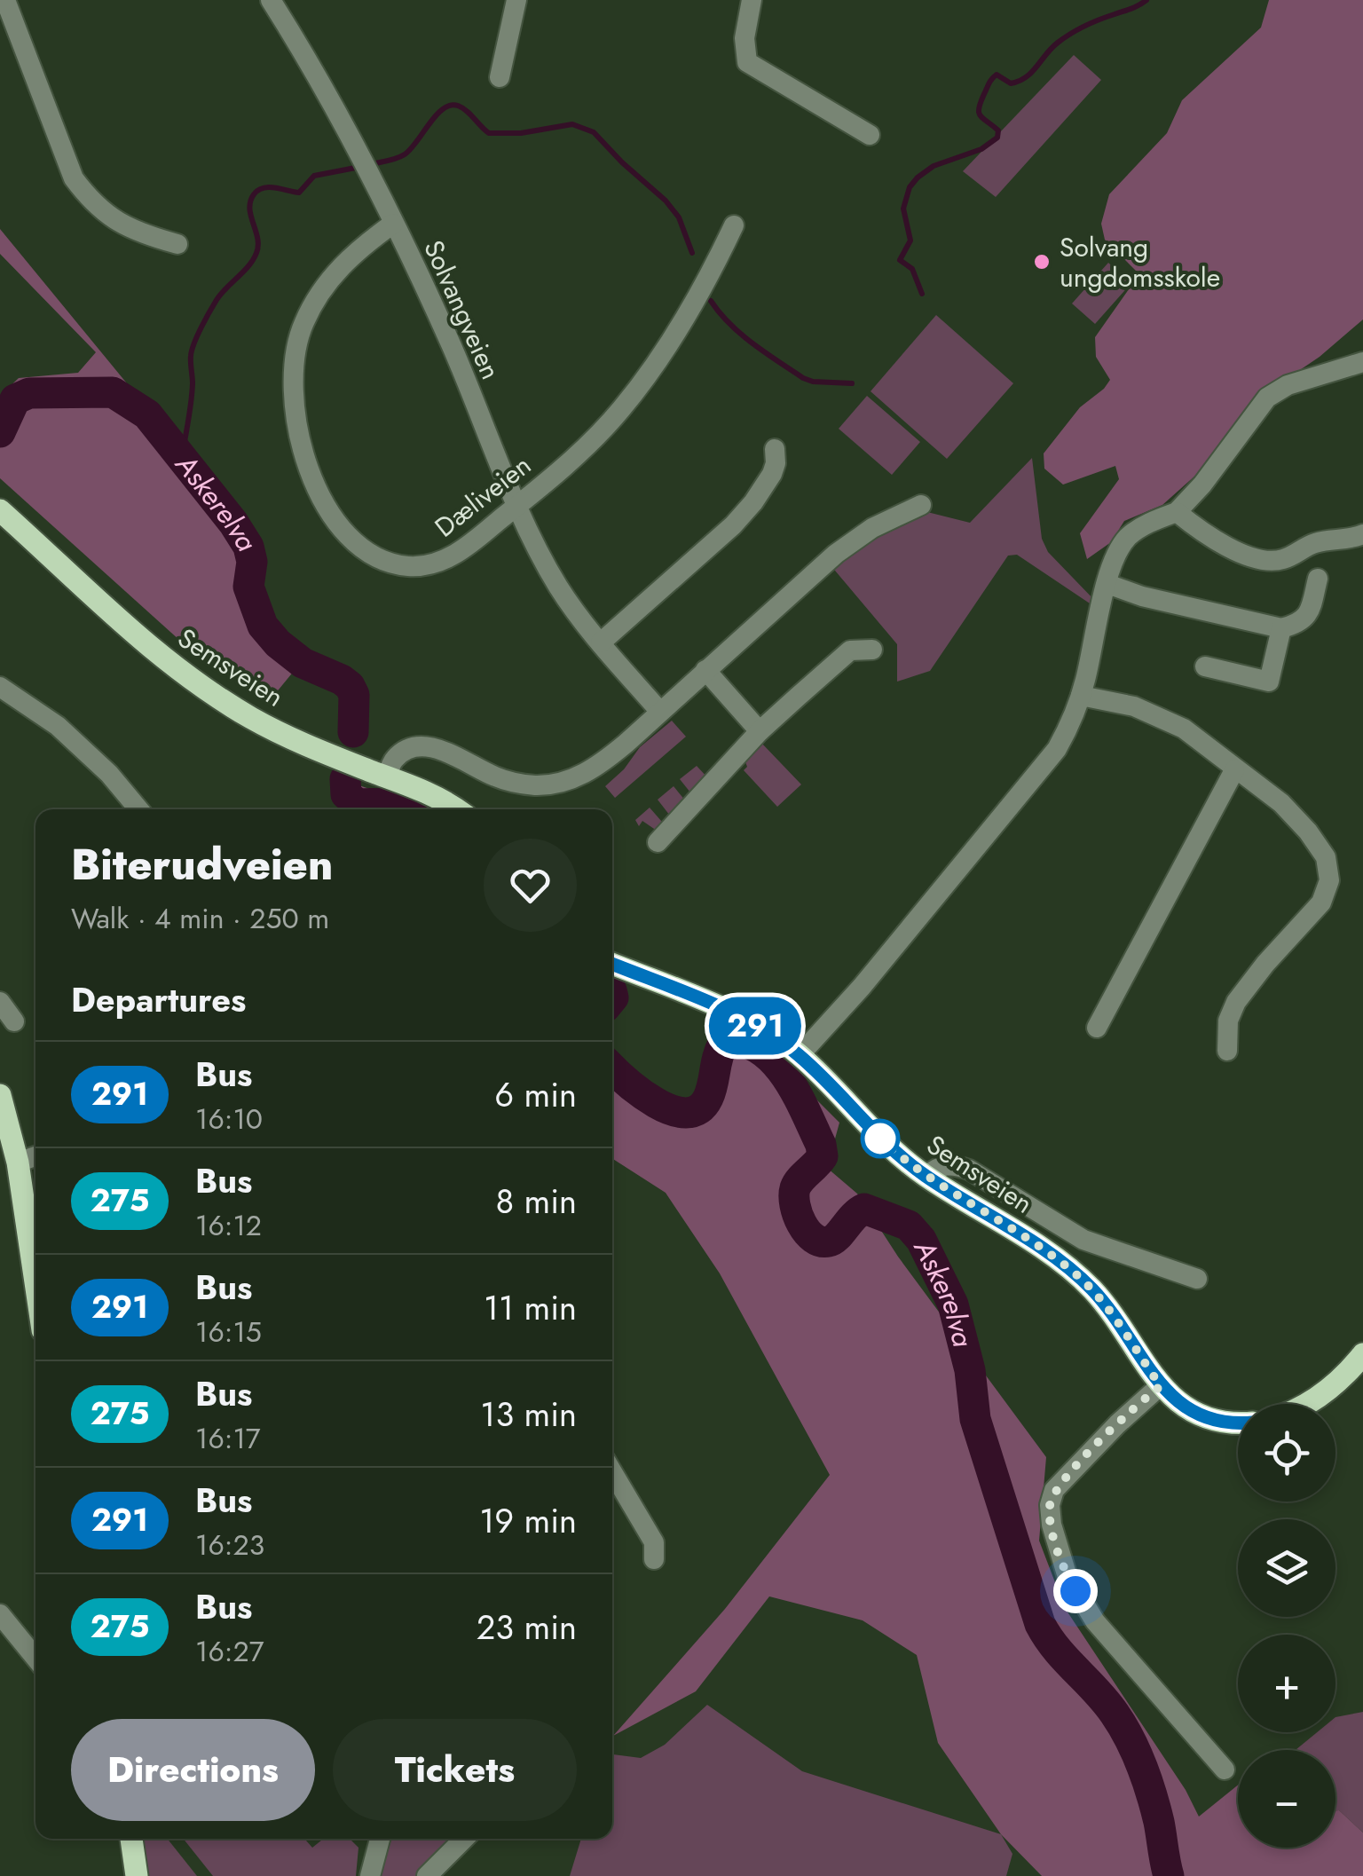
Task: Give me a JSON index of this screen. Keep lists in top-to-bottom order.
{
  "streets": {
    "main road": ["Semsveien"],
    "street": ["Solvangveien", "Dæliveien"]
  },
  "crossings": [
    ["Solvangveien", "Dæliveien"]
  ],
  "water": ["Askerelva"],
  "places": ["Solvang ungdomsskole"],
  "lines": ["bus line 291"],
  "page": {
    "on_map": "291",
    "heading": [
      ["Biterudveien", "Walk · 4 min · 250 m"],
      "Departures"
    ],
    "list": [
      {
        "mark": "291",
        "name": "Bus",
        "note": "16:10",
        "value": "6 min"
      },
      {
        "mark": "275",
        "name": "Bus",
        "note": "16:12",
        "value": "8 min"
      },
      {
        "mark": "291",
        "name": "Bus",
        "note": "16:15",
        "value": "11 min"
      },
      {
        "mark": "275",
        "name": "Bus",
        "note": "16:17",
        "value": "13 min"
      },
      {
        "mark": "291",
        "name": "Bus",
        "note": "16:23",
        "value": "19 min"
      },
      {
        "mark": "275",
        "name": "Bus",
        "note": "16:27",
        "value": "23 min"
      }
    ],
    "map_buttons": ["+", "−"],
    "buttons": ["Directions", "Tickets"]
  }
}
